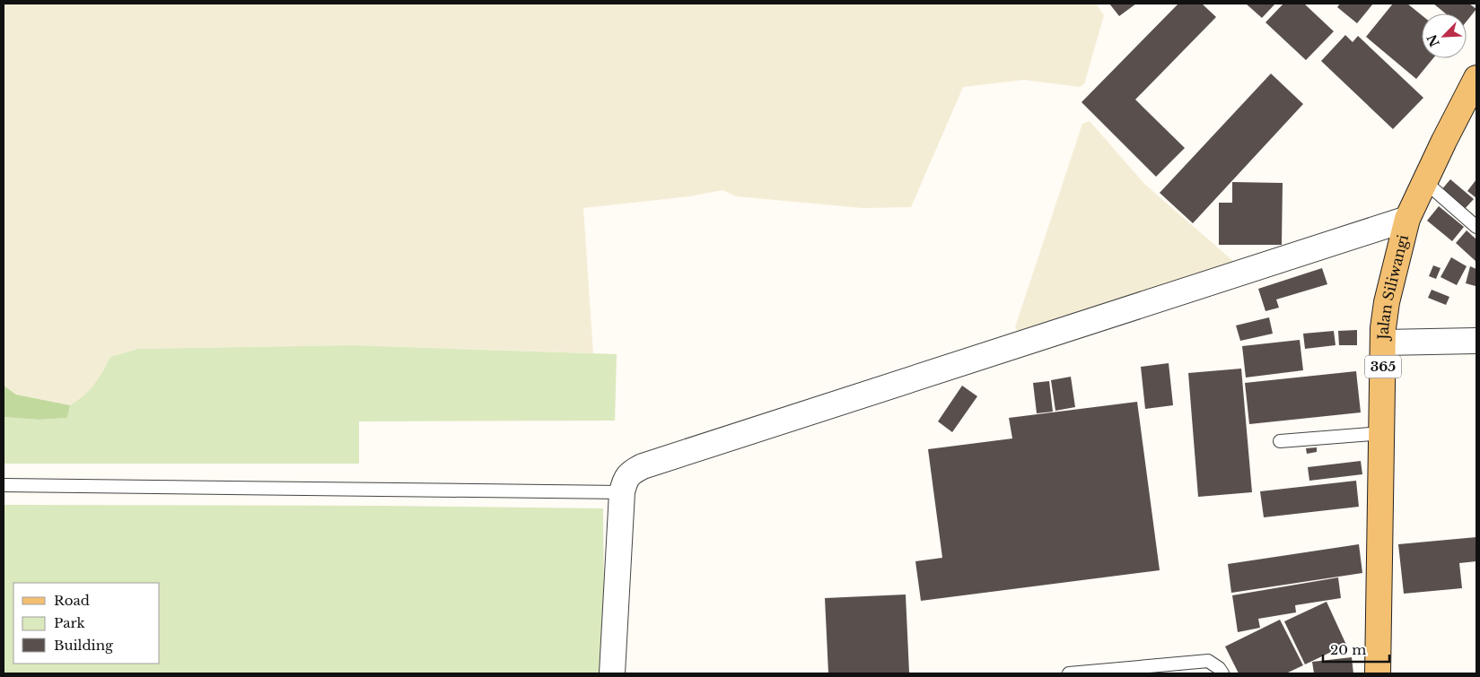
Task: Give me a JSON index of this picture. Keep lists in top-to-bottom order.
{
  "streets": {
    "main road": ["Jalan Siliwangi", "365"]
  },
  "legend": ["Road", "Park", "Building"],
  "scale_bar": "20 m",
  "north": "bottom left"
}
